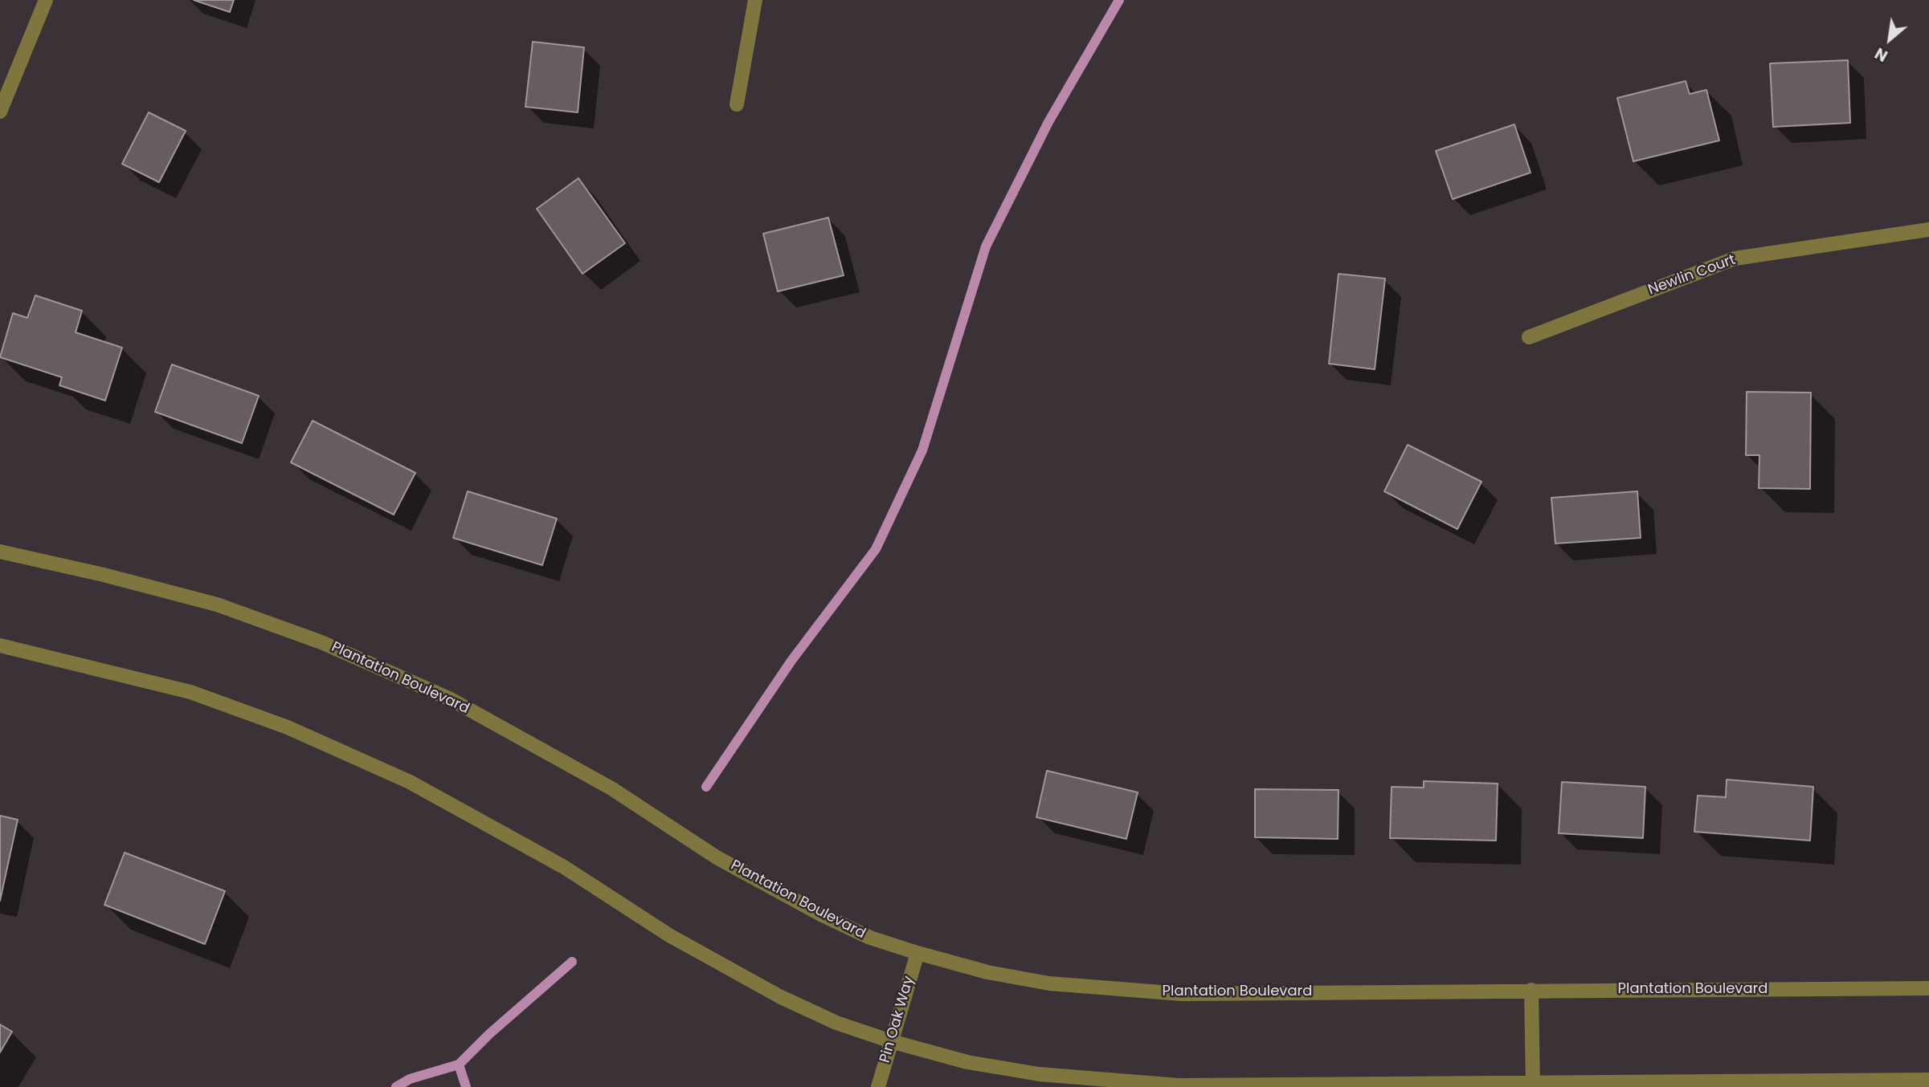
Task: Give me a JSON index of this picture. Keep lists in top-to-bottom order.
{
  "streets": {
    "street": ["Newlin Court", "Plantation Boulevard", "Pin Oak Way"]
  },
  "crossings": [
    ["Plantation Boulevard", "Pin Oak Way"]
  ],
  "north": "bottom left"
}
